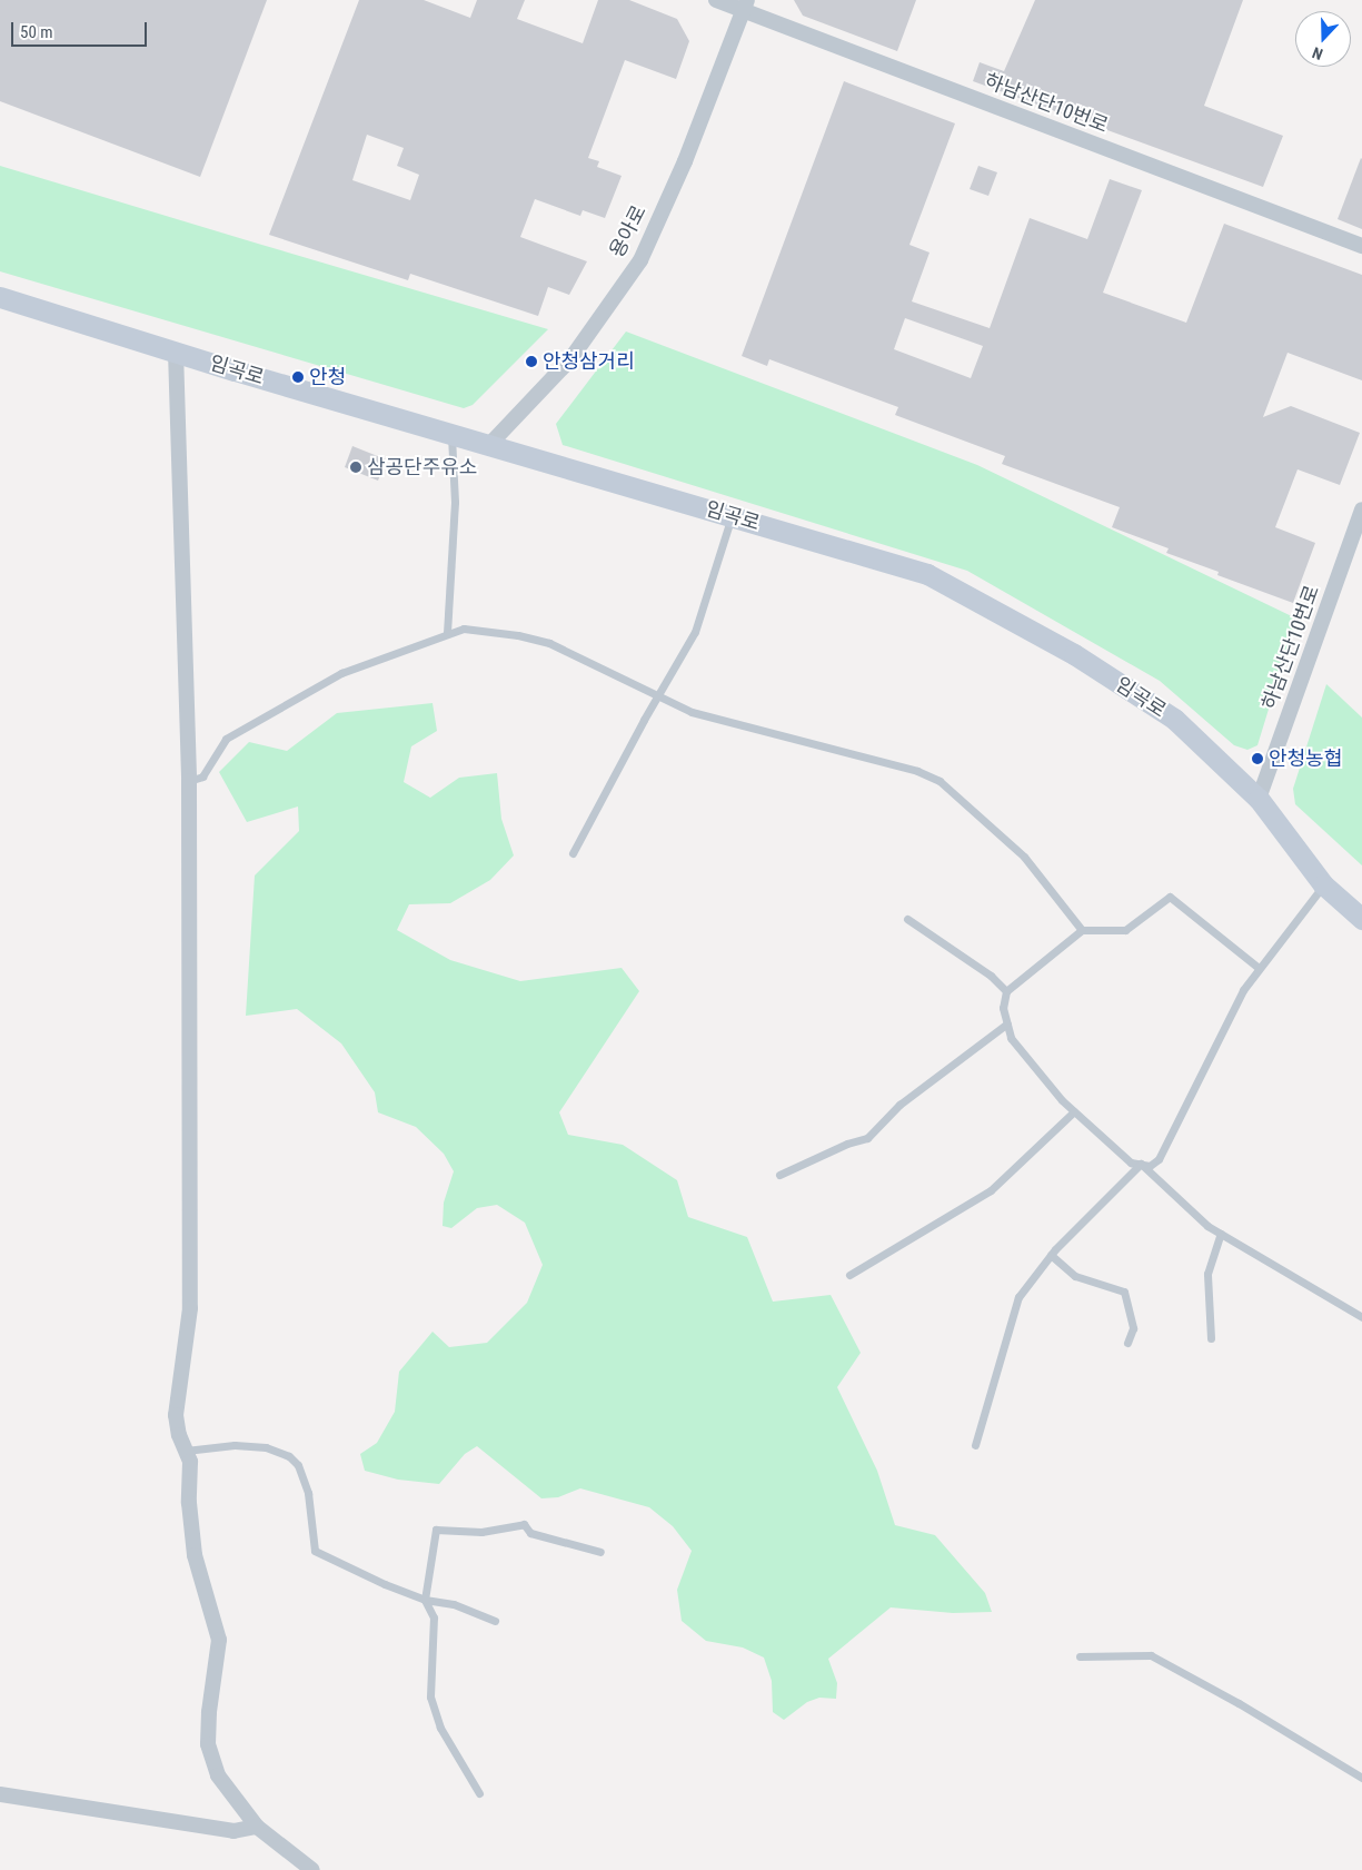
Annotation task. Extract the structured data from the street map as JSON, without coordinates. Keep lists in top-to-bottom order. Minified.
{"streets":{"main road":["임곡로"],"street":["하남산단10번로","용아로"]},"crossings":[["하남산단10번로","용아로"],["하남산단10번로","임곡로"],["용아로","임곡로"]],"places":["안청삼거리","안청","삼공단주유소","안청농협"],"scale_bar":"50 m","north":"bottom"}
